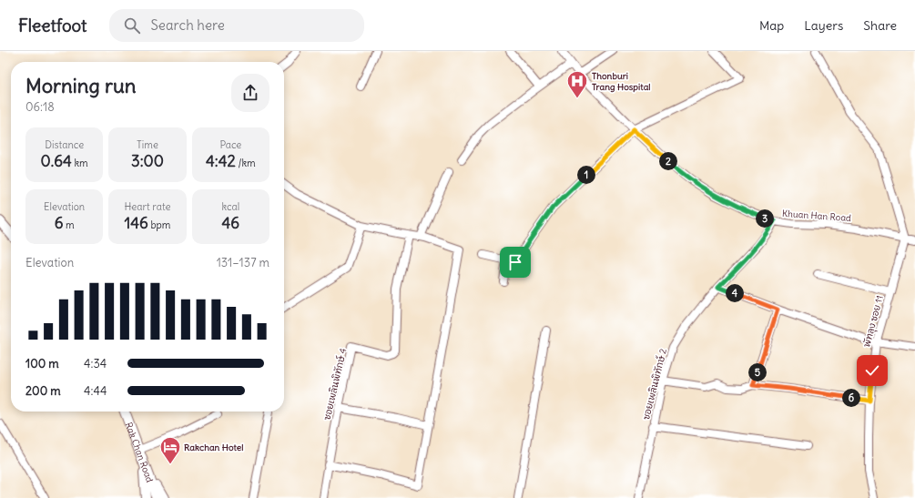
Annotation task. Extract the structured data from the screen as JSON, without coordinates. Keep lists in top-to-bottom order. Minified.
{"streets":{"main road":["Rak Chan Road"],"street":["Khuan Han Road","พัทลุง ซอย 11","ซอยเพลินพิทักษ์ 4","ซอยเพลินพิทักษ์ 2"]},"crossings":[["Khuan Han Road","พัทลุง ซอย 11"],["Khuan Han Road","ซอยเพลินพิทักษ์ 2"]],"places":{"hospital":["Thonburi Trang Hospital"],"hotel":["Rakchan Hotel"]},"page":{"header":"Fleetfoot","search":"Search here","nav":["Map","Layers","Share"],"heading":["Morning run","06:18"],"stats":[["Distance","0.64 km"],["Time","3:00"],["Pace","4:42 /km"],["Elevation","6 m"],["Heart rate","146 bpm"],["kcal","46"]],"pins":["2","1","3","4","5","6"],"chart":["Elevation","131–137 m"],"list":[{"name":"100 m","note":"4:34"},{"name":"200 m","note":"4:44"}]}}
